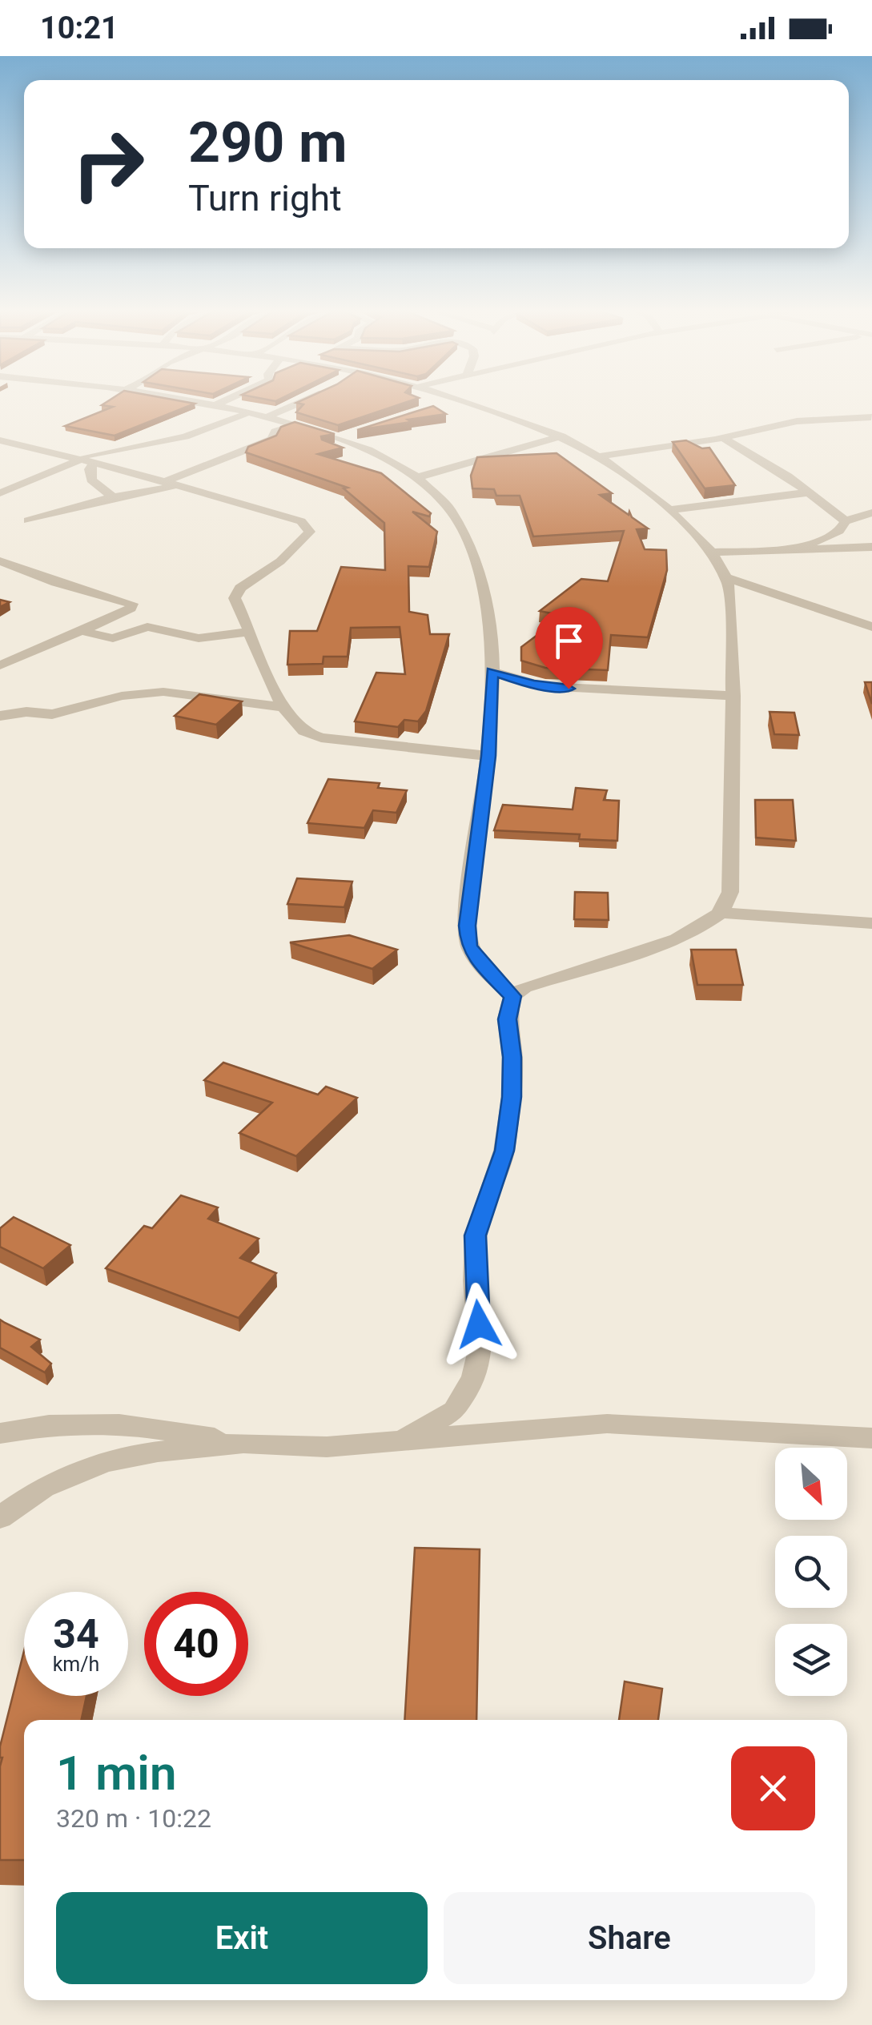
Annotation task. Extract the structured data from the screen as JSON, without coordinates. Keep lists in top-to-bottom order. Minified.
{"north":"bottom right","page":{"status":"10:21","turn":["290 m","Turn right"],"speed":"34 km/h","limit":"40","heading":["1 min","320 m · 10:22"],"buttons":["Exit","Share"]}}
